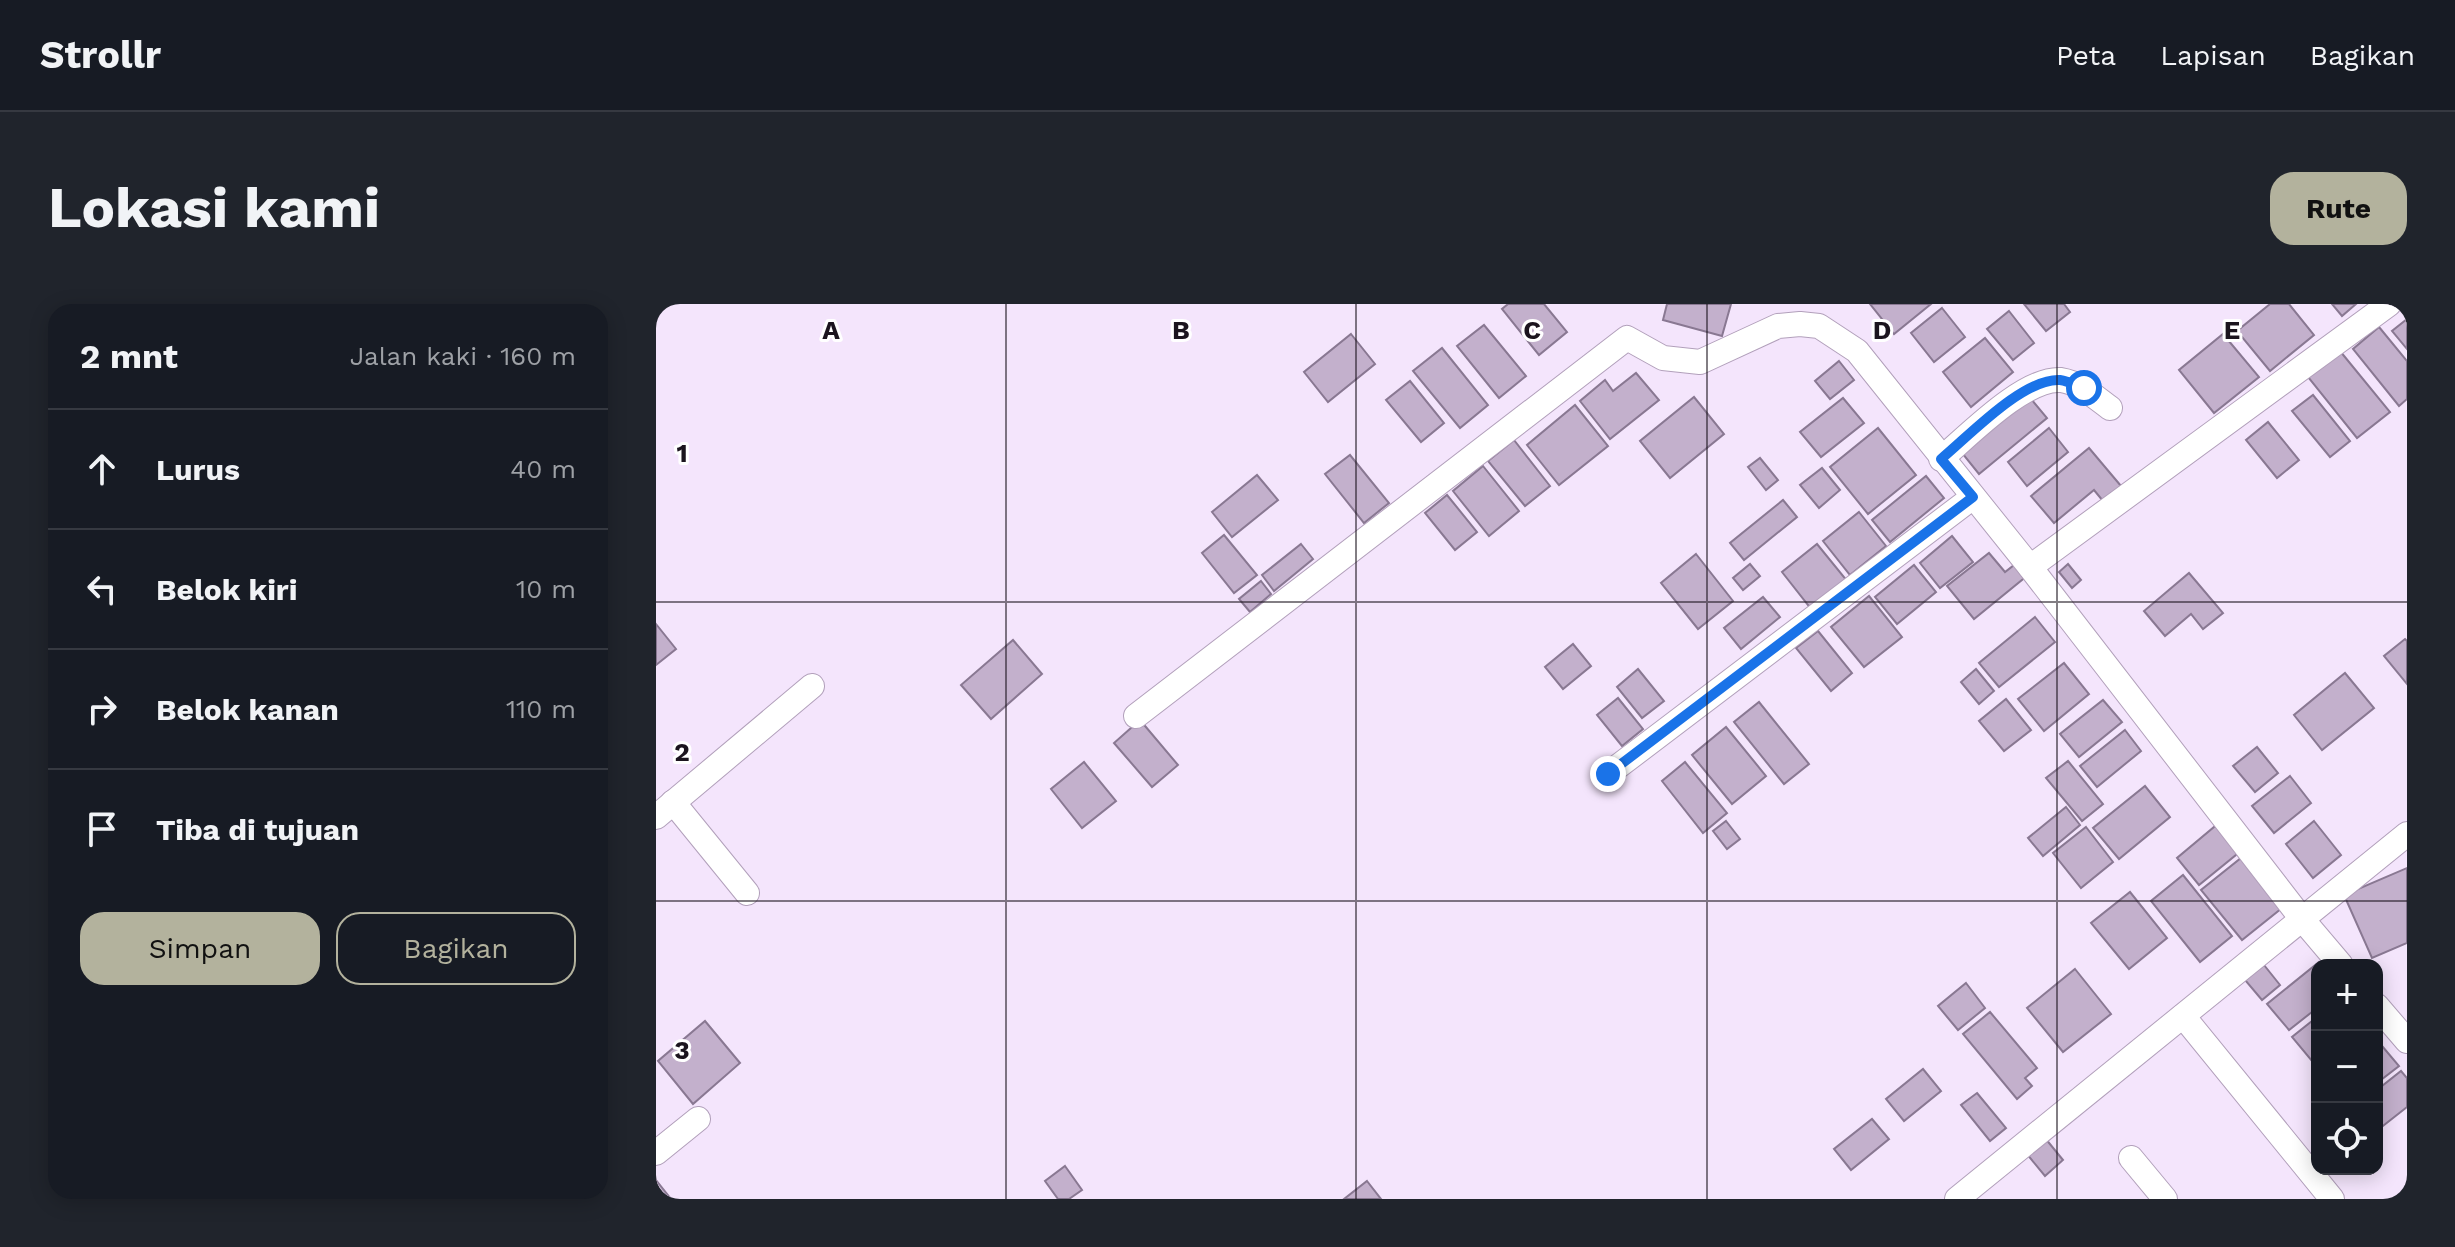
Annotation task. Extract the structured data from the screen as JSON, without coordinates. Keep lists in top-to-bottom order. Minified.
{"page":{"header":"Strollr","nav":["Peta","Lapisan","Bagikan"],"buttons":["Rute",["Simpan","Bagikan"]],"title":"Lokasi kami","heading":["2 mnt","Jalan kaki · 160 m"],"list":[["Lurus","40 m"],["Belok kiri","10 m"],["Belok kanan","110 m"],"Tiba di tujuan"],"map_buttons":["+","−"]},"grid":{"columns":["A","B","C","D","E"],"rows":["1","2","3"]}}
